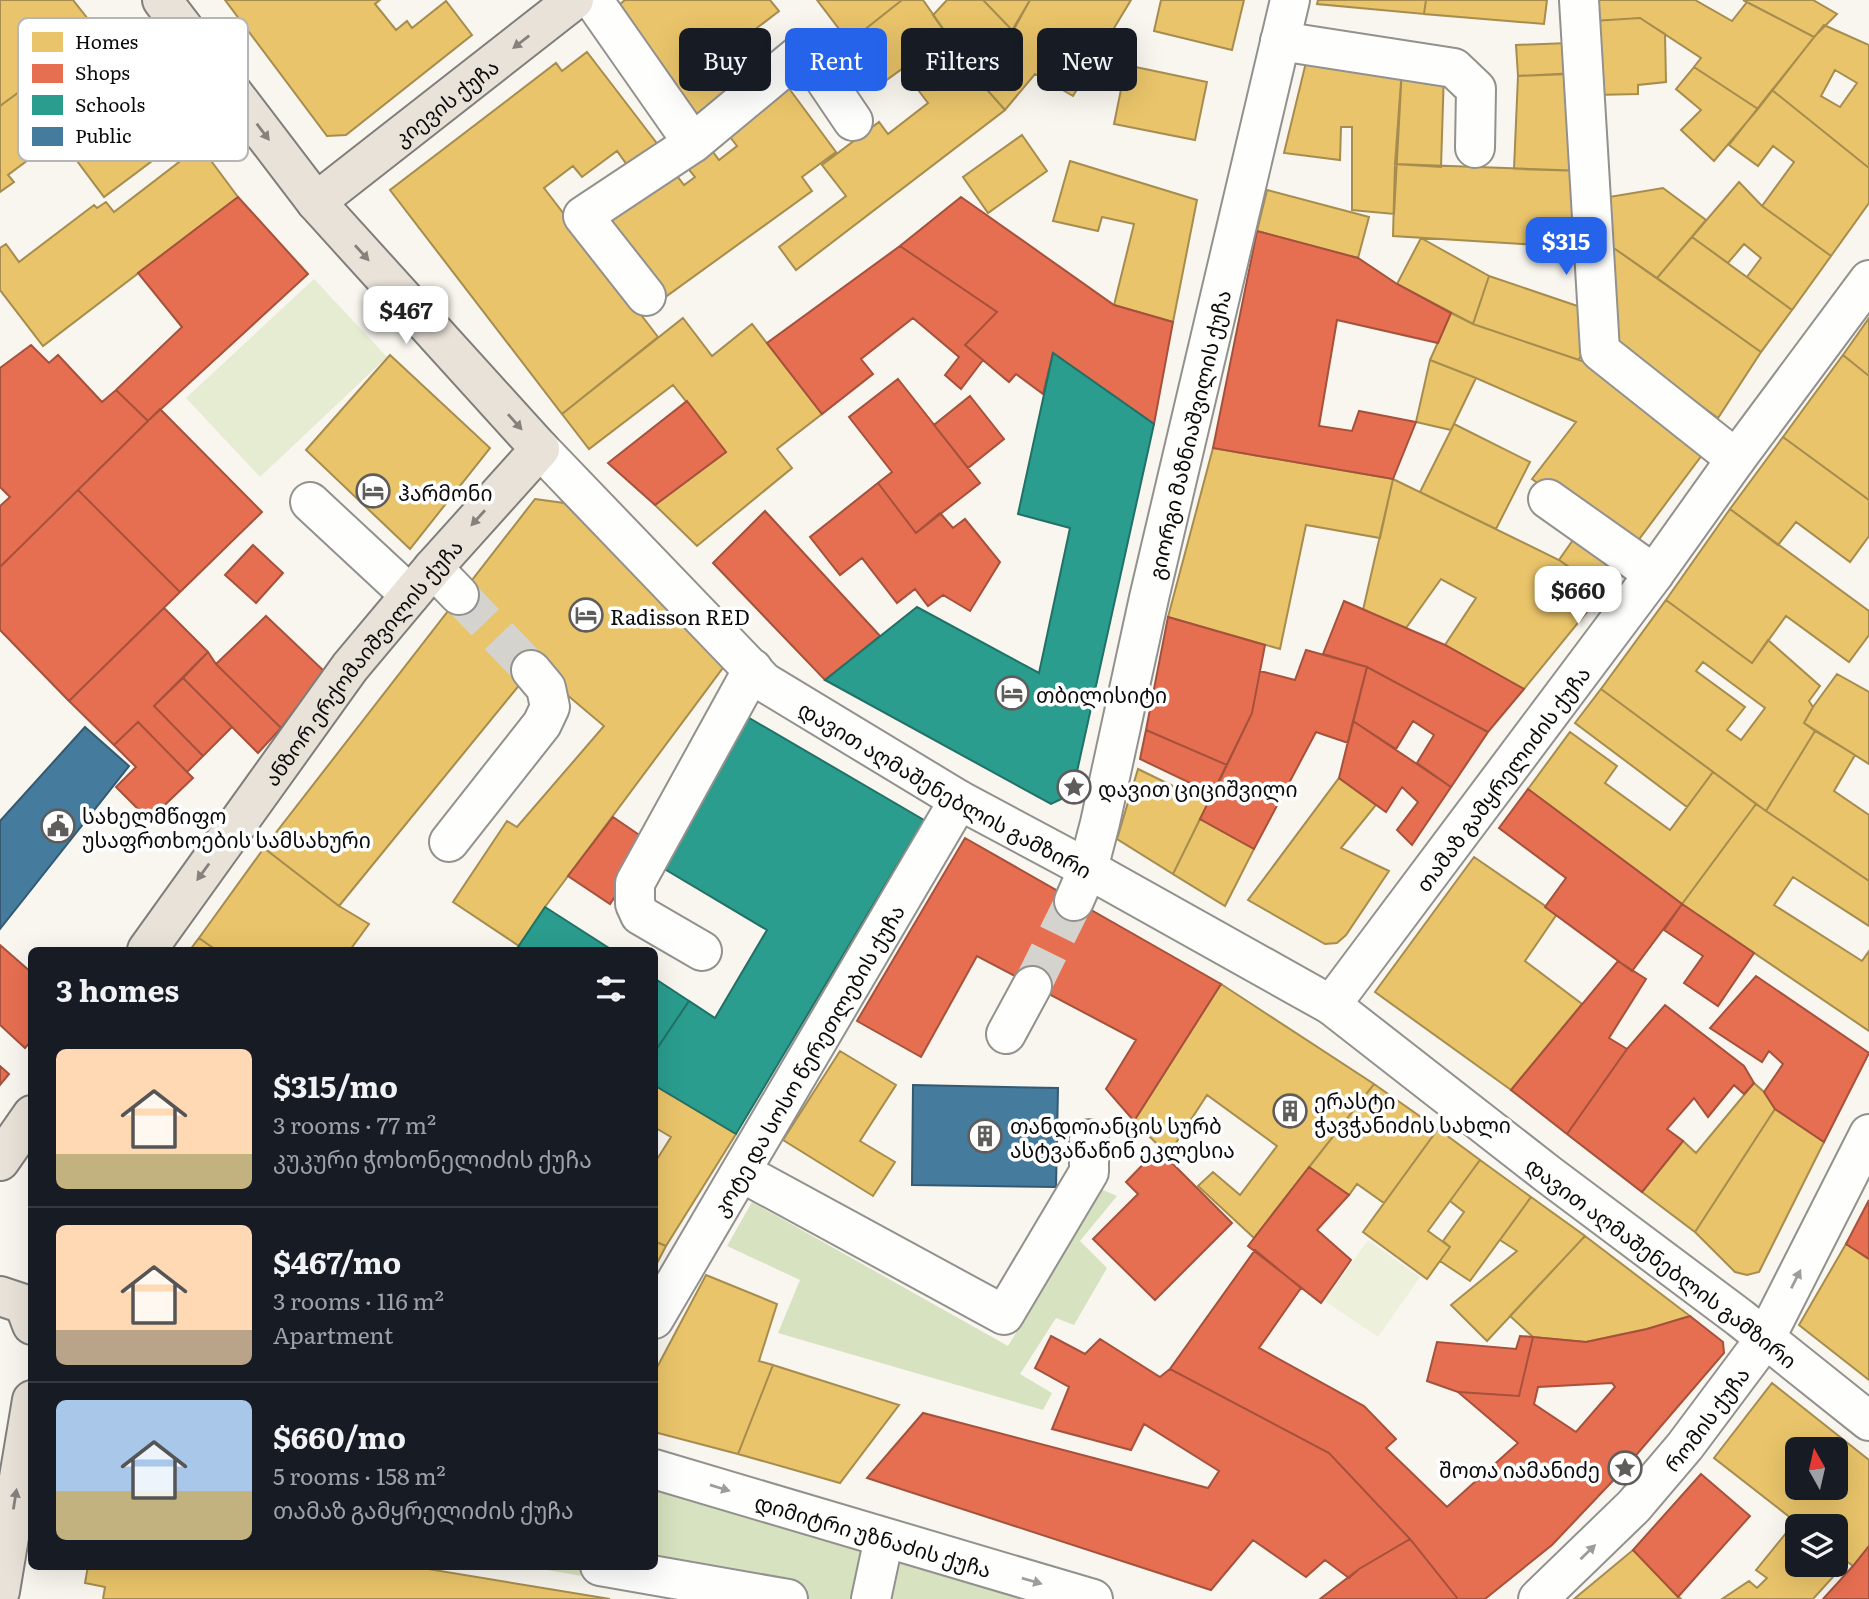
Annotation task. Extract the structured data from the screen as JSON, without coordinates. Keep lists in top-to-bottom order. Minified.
{"streets":{"main road":["კიევის ქუჩა","ანზორ ერქომაიშვილის ქუჩა","დავით აღმაშენებლის გამზირი"],"street":["გიორგი მაზნიაშვილის ქუჩა","თამაზ გამყრელიძის ქუჩა","კოტე და სოსო წერეთლების ქუჩა","რომის ქუჩა","დიმიტრი უზნაძის ქუჩა"]},"crossings":[["კიევის ქუჩა","დავით აღმაშენებლის გამზირი"],["გიორგი მაზნიაშვილის ქუჩა","დავით აღმაშენებლის გამზირი"],["ანზორ ერქომაიშვილის ქუჩა","დავით აღმაშენებლის გამზირი"],["თამაზ გამყრელიძის ქუჩა","დავით აღმაშენებლის გამზირი"],["დავით აღმაშენებლის გამზირი","კოტე და სოსო წერეთლების ქუჩა"],["დავით აღმაშენებლის გამზირი","რომის ქუჩა"]],"one_way":["კიევის ქუჩა","ანზორ ერქომაიშვილის ქუჩა","რომის ქუჩა"],"places":{"hotel":["ჰარმონი","Radisson RED","თბილისიტი"],"place":["დავით ციციშვილი","შოთა იამანიძე"],"public building":["სახელმწიფო უსაფრთხოების სამსახური"],"building":["ერასტი ჭავჭანიძის სახლი","თანდოიანცის სურბ ასტვაწაწინ ეკლესია"]},"legend":["Homes","Shops","Schools","Public"],"north":"top","page":{"chip":["Buy","Rent","Filters","New"],"price":["$315","$467","$660"],"heading":"3 homes","list":[{"name":"$315/mo","note":"3 rooms · 77 m² · კუკური ჭოხონელიძის ქუჩა"},{"name":"$467/mo","note":"3 rooms · 116 m² · Apartment"},{"name":"$660/mo","note":"5 rooms · 158 m² · თამაზ გამყრელიძის ქუჩა"}]}}
